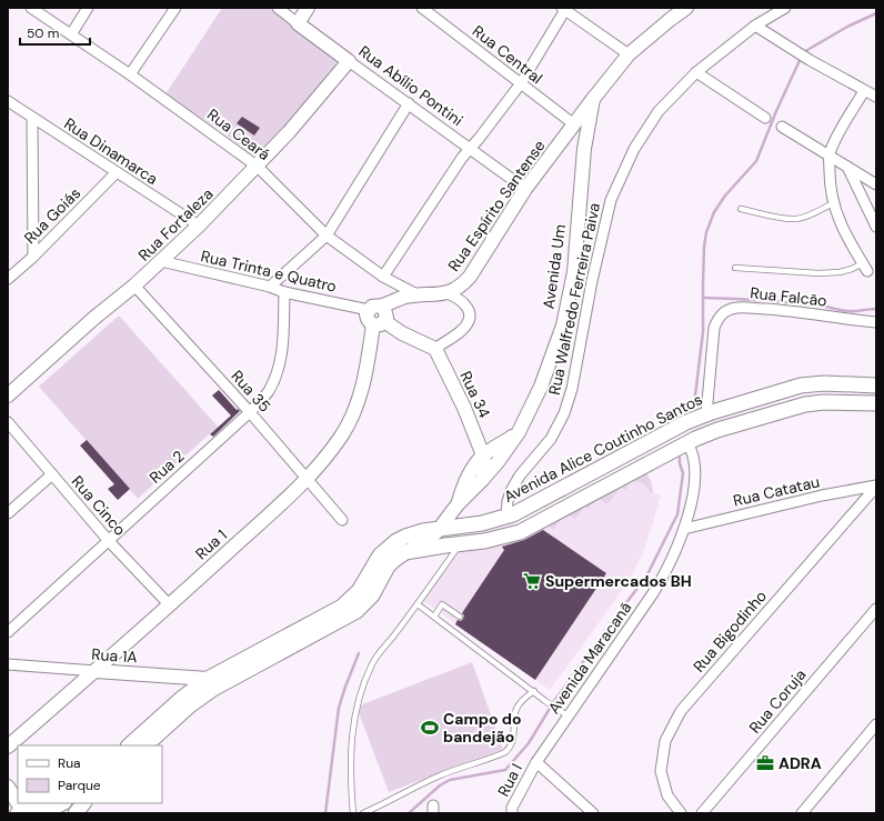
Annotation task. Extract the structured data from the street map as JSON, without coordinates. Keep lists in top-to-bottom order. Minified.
{"streets":{"main road":["Avenida Alice Coutinho Santos"],"street":["Rua Central","Rua Abílio Pontini","Rua Ceará","Rua Dinamarca","Rua Espírito Santense","Rua Goiás","Rua Fortaleza","Avenida Um","Rua Trinta e Quatro","Rua Falcão","Rua Walfredo Ferreira Paiva","Rua 35","Rua 34","Rua 2","Rua Catatau","Rua Cinco","Rua 1","Rua Bigodinho","Rua 1A","Avenida Maracanã","Rua Coruja","Rua I"]},"crossings":[["Rua Central","Rua Espírito Santense"],["Rua Abílio Pontini","Rua Espírito Santense"],["Rua Abílio Pontini","Rua Fortaleza"],["Rua Ceará","Rua Espírito Santense"],["Rua Ceará","Rua Fortaleza"],["Rua Dinamarca","Rua Goiás"],["Rua Dinamarca","Rua Fortaleza"],["Rua Espírito Santense","Avenida Um"],["Rua Espírito Santense","Rua Trinta e Quatro"],["Rua Fortaleza","Rua Trinta e Quatro"],["Rua Fortaleza","Rua 35"],["Avenida Um","Rua 34"],["Avenida Um","Avenida Alice Coutinho Santos"],["Rua Trinta e Quatro","Rua 2"],["Rua Falcão","Avenida Alice Coutinho Santos"],["Rua Walfredo Ferreira Paiva","Avenida Alice Coutinho Santos"],["Rua 35","Rua 2"],["Rua 35","Rua 1"],["Avenida Alice Coutinho Santos","Rua 1A"],["Avenida Alice Coutinho Santos","Avenida Maracanã"],["Rua 2","Rua Cinco"],["Rua Catatau","Rua Bigodinho"],["Rua Catatau","Avenida Maracanã"],["Rua Cinco","Rua 1"],["Rua 1","Rua 1A"],["Avenida Maracanã","Rua I"]],"places":{"supermarket":["Supermercados BH"],"sports":["Campo do bandejão"],"office":["ADRA"]},"legend":["Rua","Parque"],"scale_bar":"50 m"}
